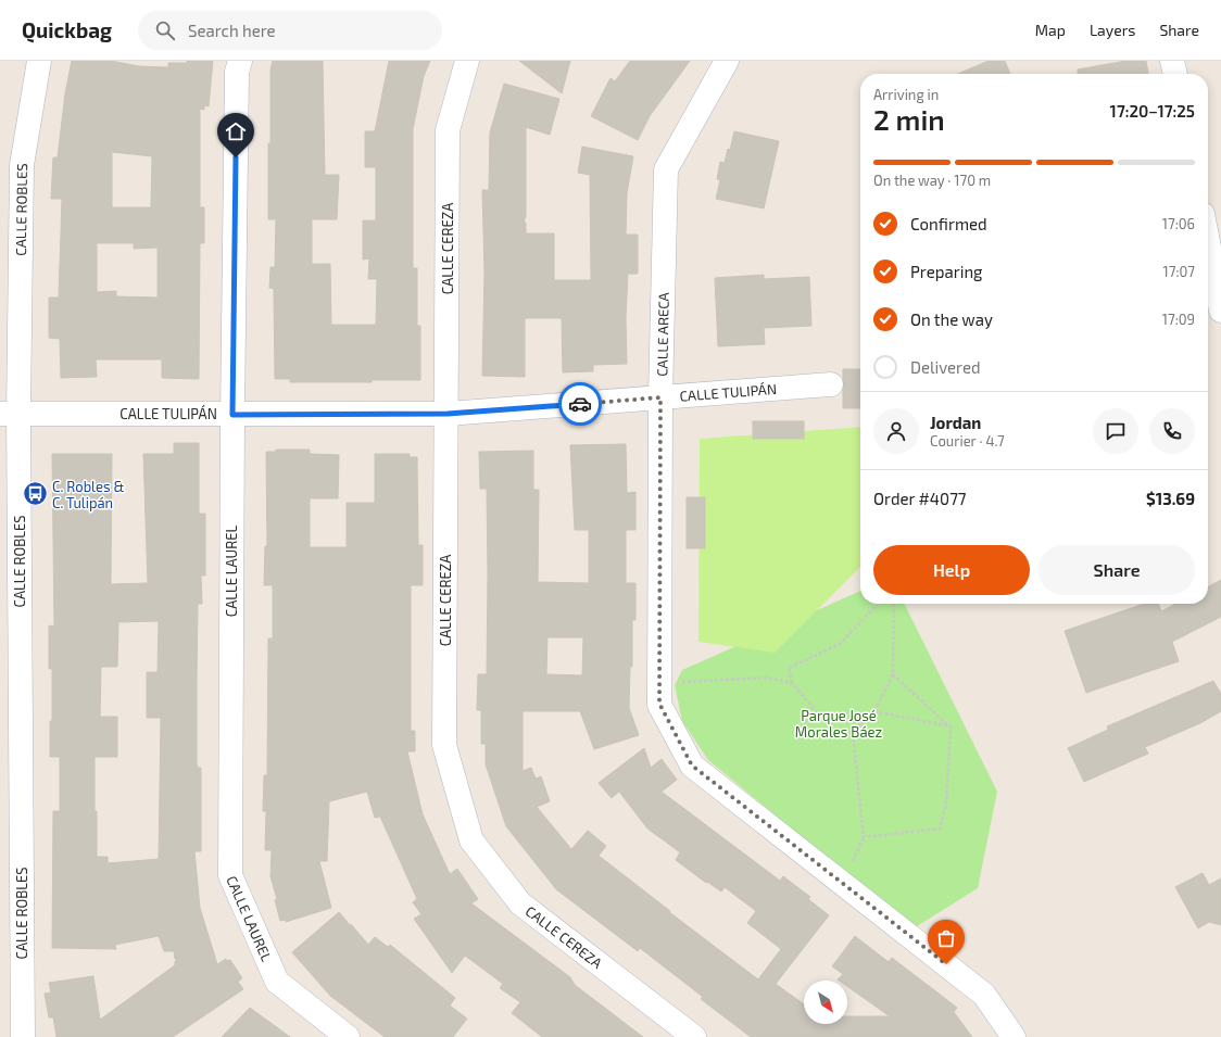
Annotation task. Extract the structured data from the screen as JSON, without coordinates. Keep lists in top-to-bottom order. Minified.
{"streets":{"street":["CALLE ROBLES","CALLE CEREZA","CALLE ARECA","CALLE TULIPÁN","CALLE LAUREL"]},"crossings":[["CALLE ROBLES","CALLE TULIPÁN"],["CALLE CEREZA","CALLE TULIPÁN"],["CALLE ARECA","CALLE TULIPÁN"],["CALLE TULIPÁN","CALLE LAUREL"]],"parks":["Parque José Morales Báez"],"places":{"bus stop":["C. Robles & C. Tulipán"]},"north":"bottom right","page":{"header":"Quickbag","search":"Search here","nav":["Map","Layers","Share"],"heading":["2 min","Arriving in","17:20–17:25"],"panel":["Jordan","Courier · 4.7","Order #4077","$13.69"],"bar":"On the way · 170 m","list":[["Confirmed","17:06"],["Preparing","17:07"],["On the way","17:09"],"Delivered"],"buttons":["Help","Share"]}}
